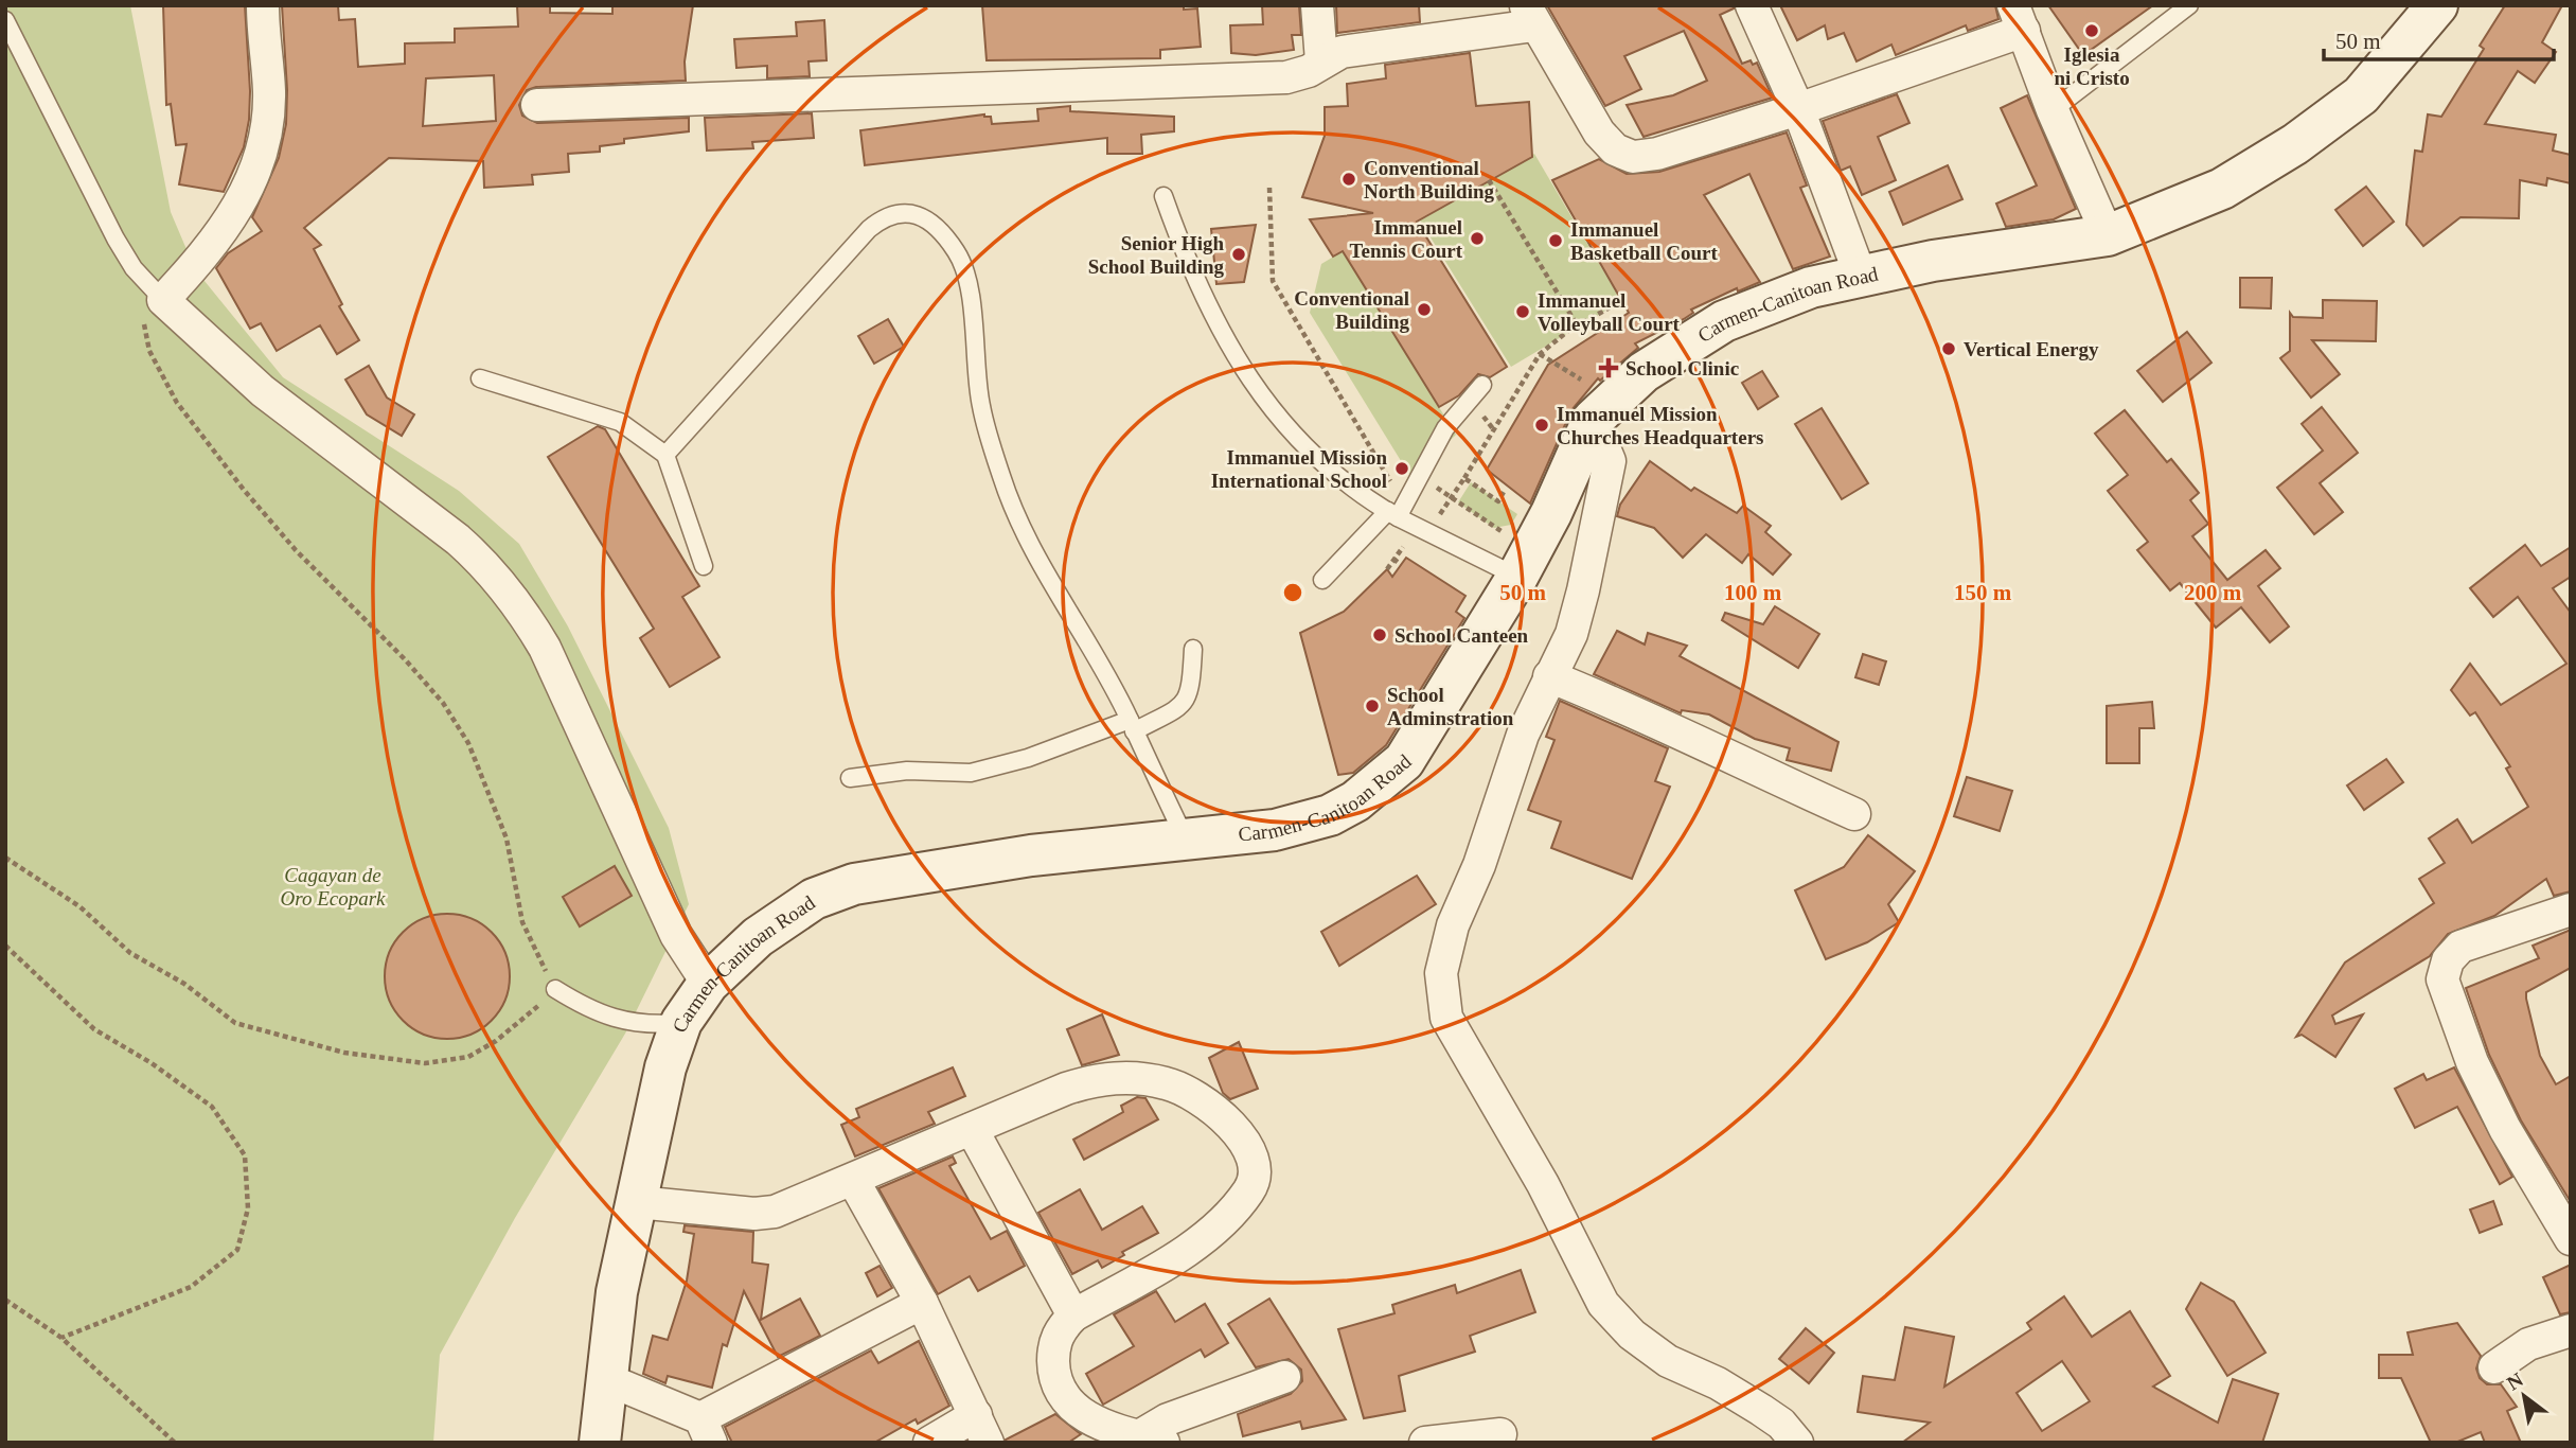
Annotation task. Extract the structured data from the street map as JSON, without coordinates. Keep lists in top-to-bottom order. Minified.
{"streets":{"main road":["Carmen-Canitoan Road"]},"parks":["Cagayan de Oro Ecopark"],"places":{"other":["Iglesia ni Cristo","Conventional North Building","Immanuel Tennis Court","Immanuel Basketball Court","Senior High School Building","Conventional Building","Immanuel Volleyball Court","Vertical Energy","Immanuel Mission Churches Headquarters","Immanuel Mission International School","School Canteen","School Adminstration"],"health":["School Clinic"]},"scale_bar":"50 m","north":"top left","rings":["50 m","100 m","150 m","200 m"]}
